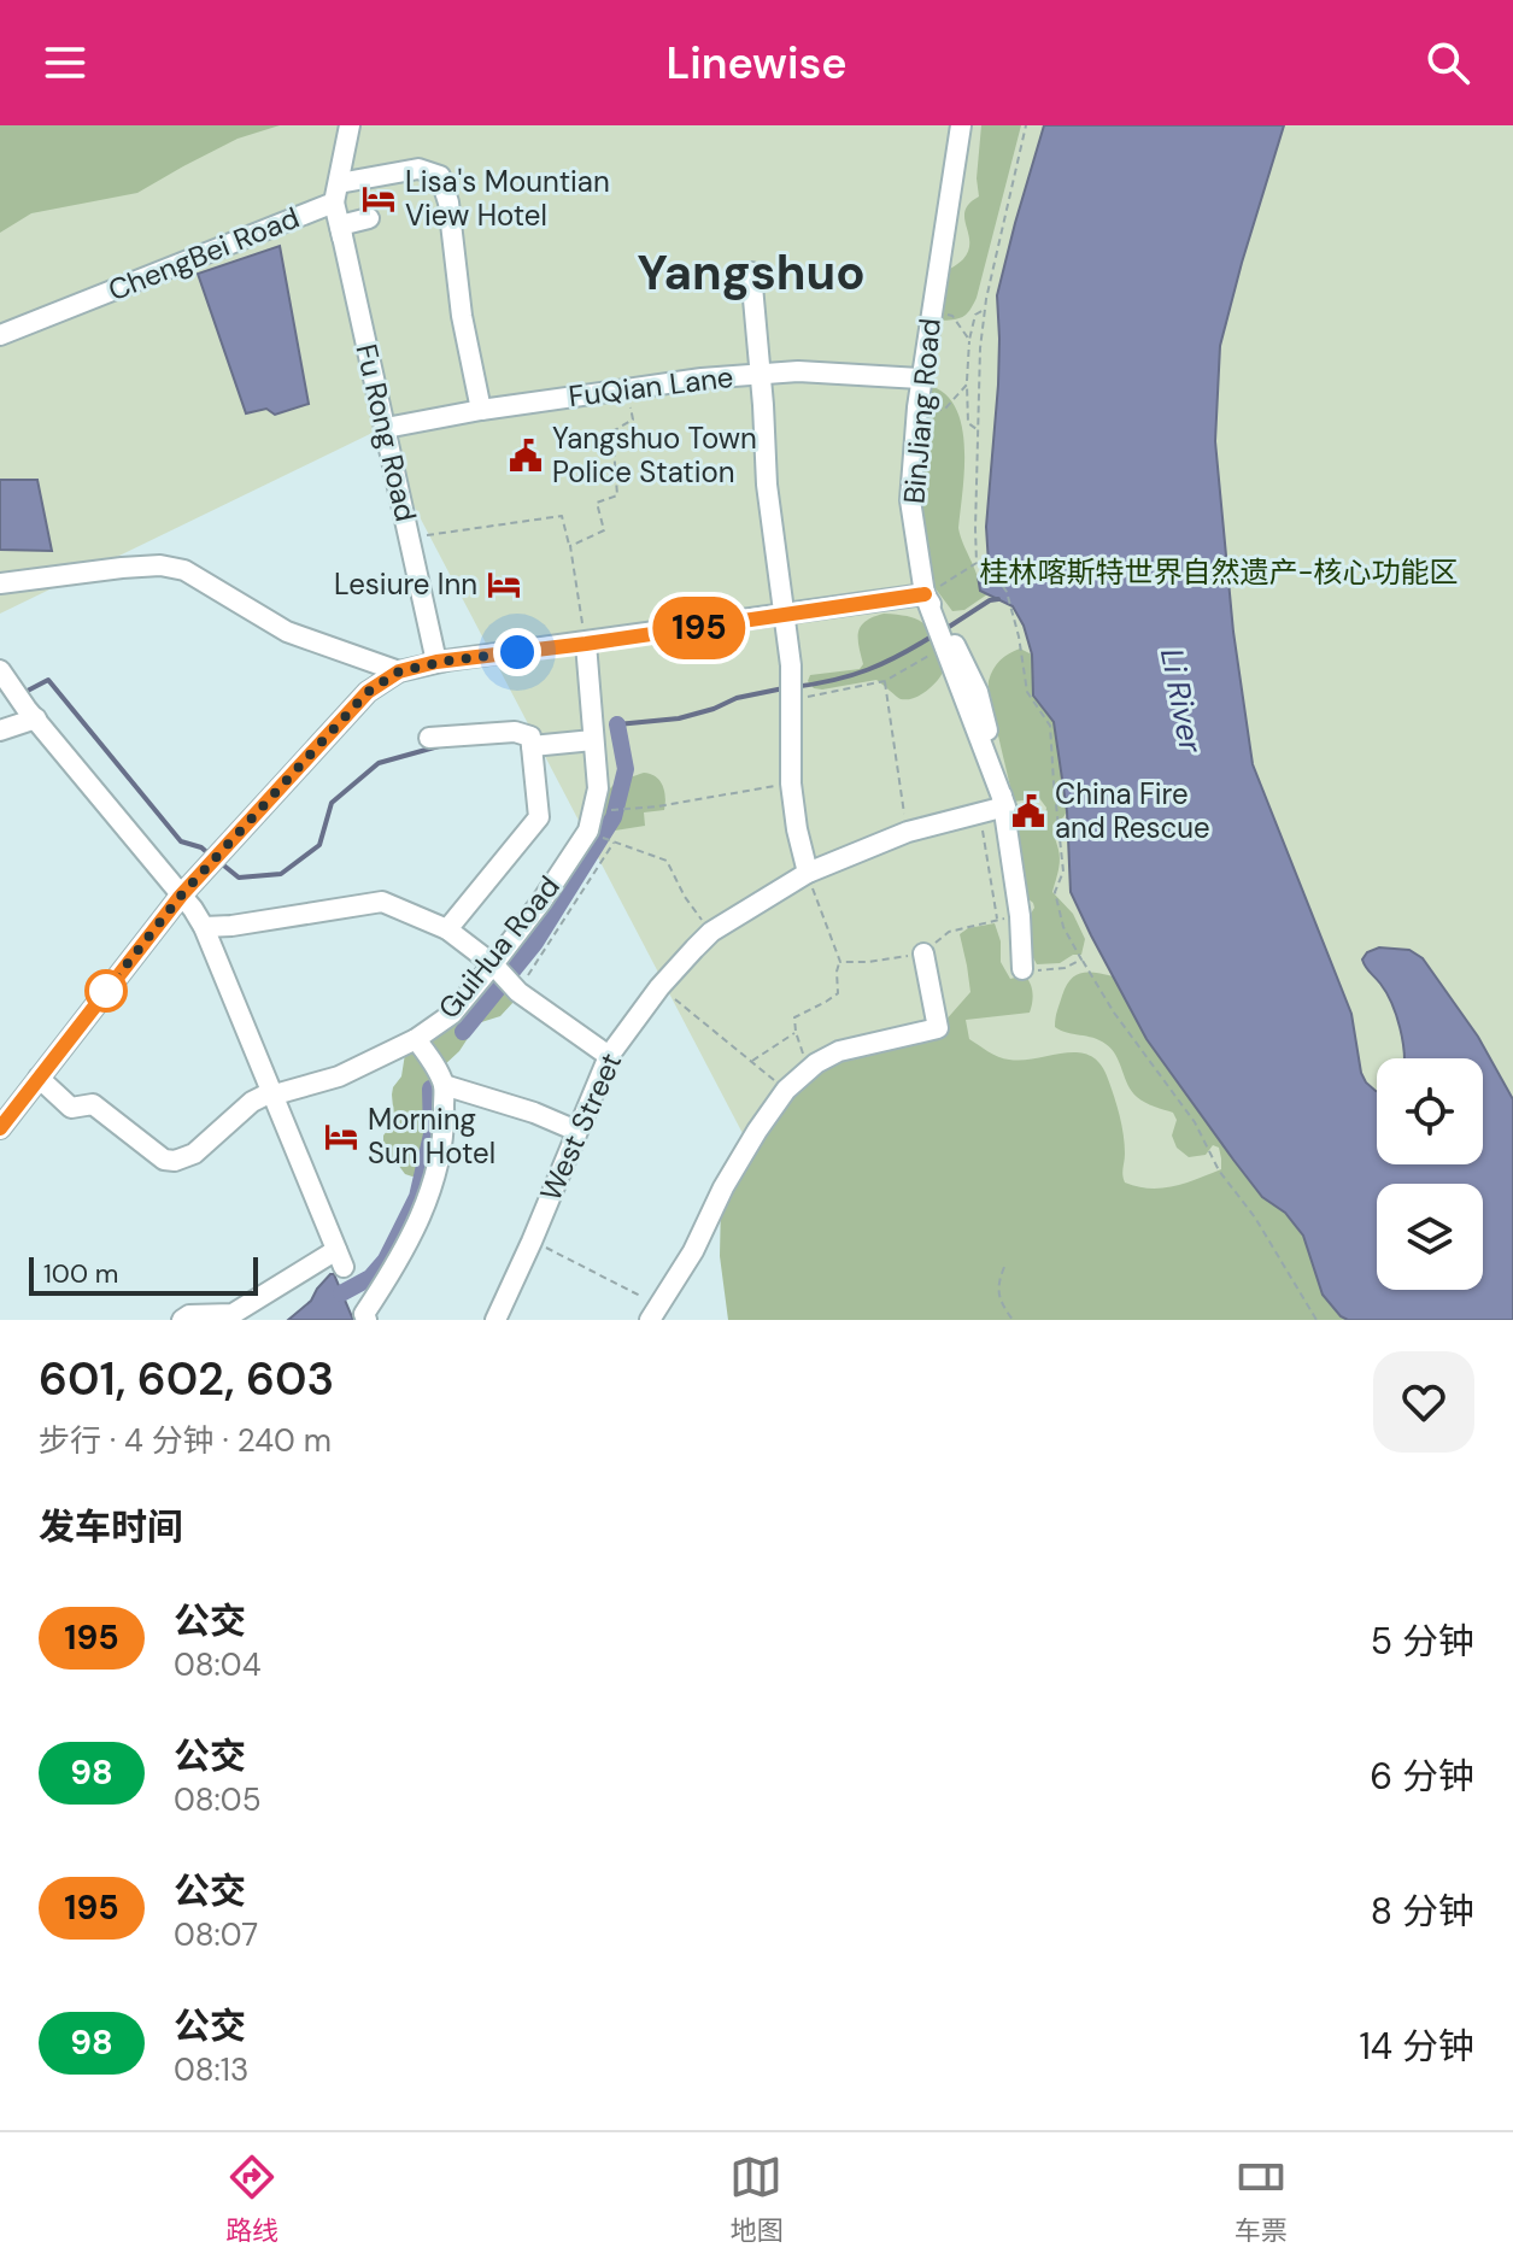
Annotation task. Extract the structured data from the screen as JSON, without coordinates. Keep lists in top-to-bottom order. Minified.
{"streets":{"street":["ChengBei Road","FuQian Lane","BinJiang Road","Fu Rong Road","GuiHua Road","West Street"]},"crossings":[["ChengBei Road","FuQian Lane"],["ChengBei Road","Fu Rong Road"],["FuQian Lane","BinJiang Road"],["FuQian Lane","Fu Rong Road"],["BinJiang Road","West Street"]],"districts":["Yangshuo"],"water":["Li River"],"parks":["桂林喀斯特世界自然遗产-核心功能区"],"places":{"hotel":["Lisa's Mountian View Hotel","Lesiure Inn","Morning Sun Hotel"],"public building":["Yangshuo Town Police Station","China Fire and Rescue"]},"lines":["bus line 195"],"scale_bar":"100 m","page":{"header":"Linewise","on_map":"195","scale":"100 m","heading":[["601, 602, 603","步行 · 4 分钟 · 240 m"],"发车时间"],"list":[{"mark":"195","name":"公交","note":"08:04","value":"5 分钟"},{"mark":"98","name":"公交","note":"08:05","value":"6 分钟"},{"mark":"195","name":"公交","note":"08:07","value":"8 分钟"},{"mark":"98","name":"公交","note":"08:13","value":"14 分钟"}],"tabs":["路线","地图","车票"]}}
